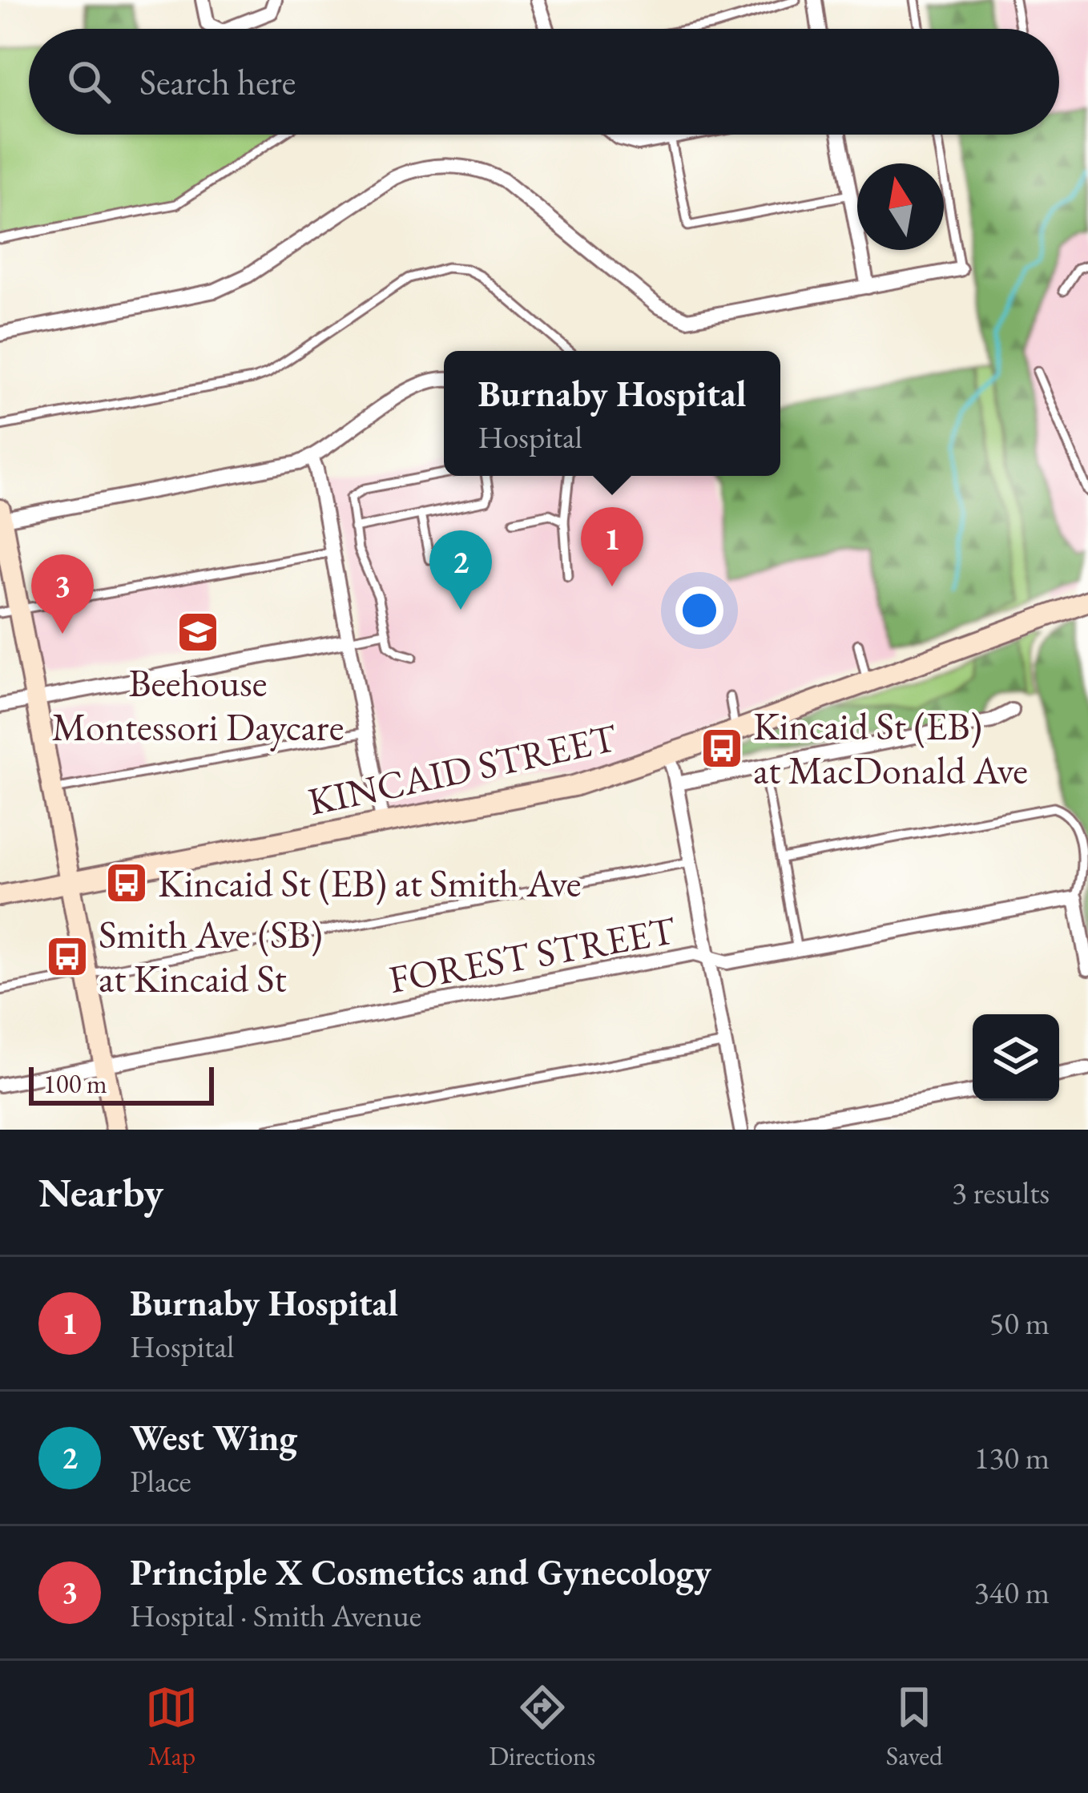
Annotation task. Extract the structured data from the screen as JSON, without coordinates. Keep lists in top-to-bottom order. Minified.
{"streets":{"street":["KINCAID STREET","FOREST STREET"]},"places":{"school or university":["Beehouse Montessori Daycare"],"bus stop":["Kincaid St (EB) at MacDonald Ave","Kincaid St (EB) at Smith Ave","Smith Ave (SB) at Kincaid St"]},"scale_bar":"100 m","north":"top","page":{"search":"Search here","popup":["Burnaby Hospital","Hospital"],"pins":["1","2","3"],"scale":"100 m","heading":["Nearby","3 results"],"list":[{"mark":"1","name":"Burnaby Hospital","note":"Hospital","value":"50 m"},{"mark":"2","name":"West Wing","note":"Place","value":"130 m"},{"mark":"3","name":"Principle X Cosmetics and Gynecology","note":"Hospital · Smith Avenue","value":"340 m"}],"nav":["Map","Directions","Saved"]}}
